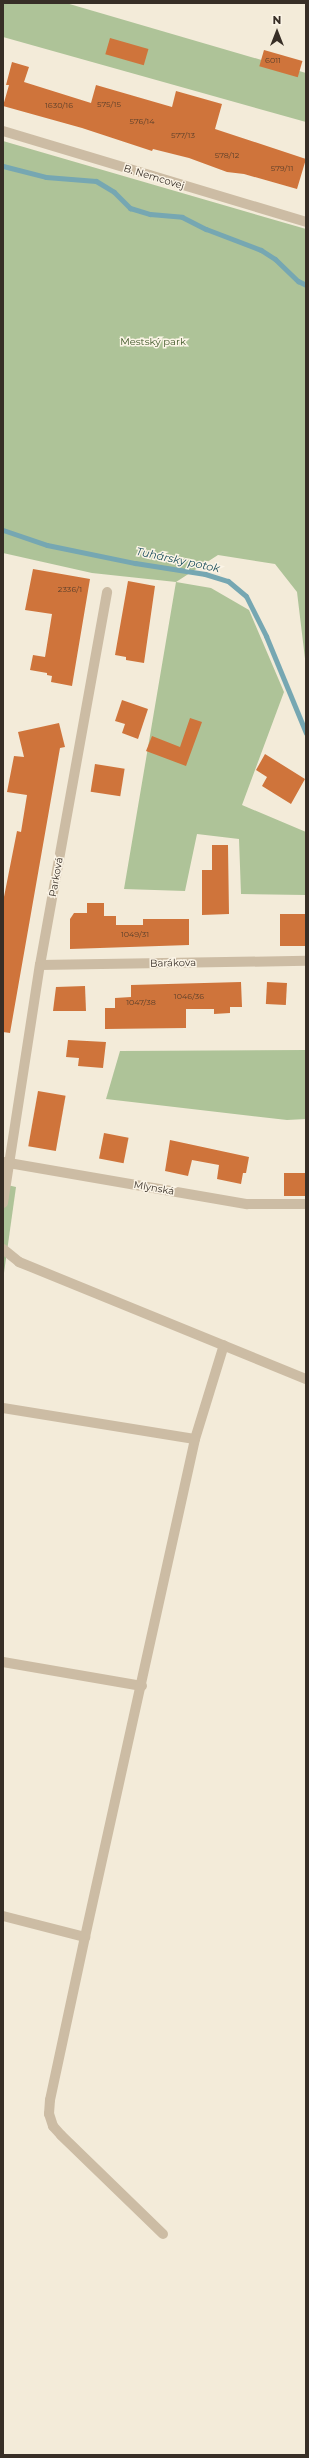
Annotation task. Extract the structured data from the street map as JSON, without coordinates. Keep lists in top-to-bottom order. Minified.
{"streets":{"street":["B. Nemcovej","Parková","Barákova","Mlynská"]},"crossings":[["Parková","Barákova"],["Parková","Mlynská"]],"water":["Tuhársky potok"],"parks":["Mestský park"],"house_numbers":["6011","575/15","1630/16","576/14","577/13","578/12","579/11","2336/1","1049/31","1046/36","1047/38"],"north":"top"}
